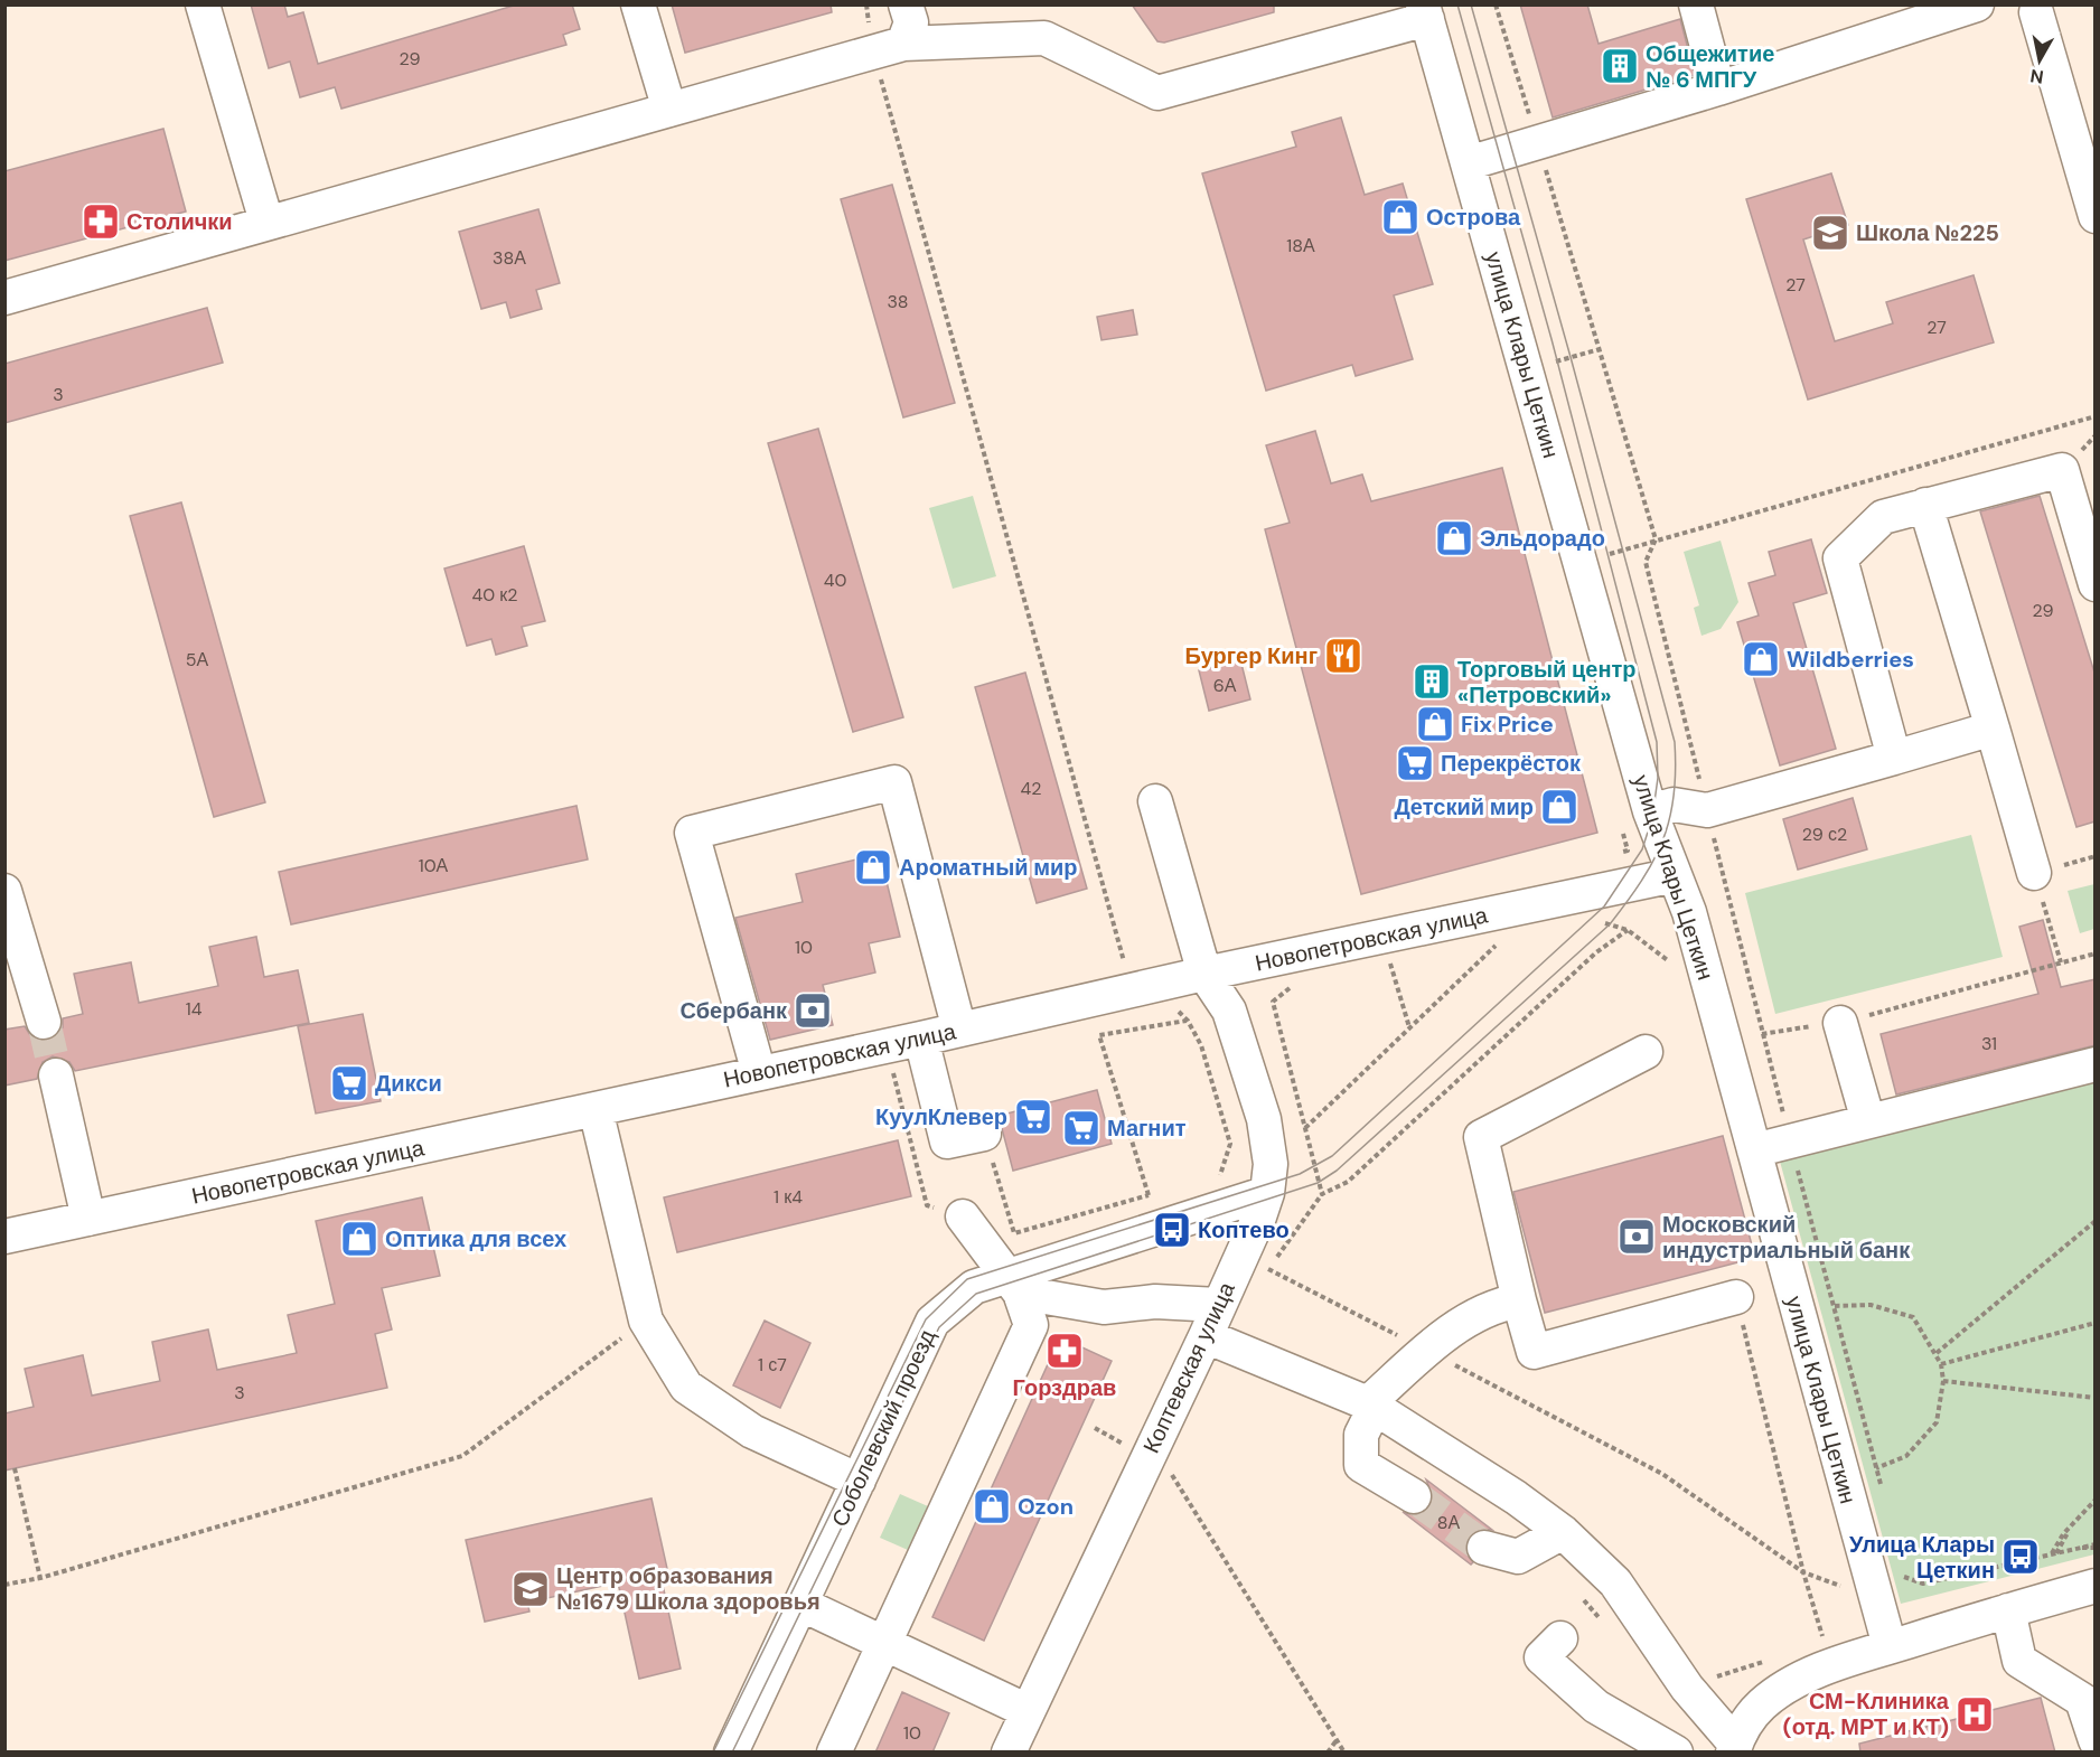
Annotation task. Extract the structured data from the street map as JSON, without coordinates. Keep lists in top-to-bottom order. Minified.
{"streets":{"street":["улица Клары Цеткин","Новопетровская улица","Коптевская улица","Соболевский проезд"]},"crossings":[["улица Клары Цеткин","Новопетровская улица"],["Новопетровская улица","Коптевская улица"],["Коптевская улица","Соболевский проезд"]],"places":{"building":["Общежитие № 6 МПГУ","Торговый центр «Петровский»"],"shop":["Острова","Эльдорадо","Wildberries","Fix Price","Детский мир","Ароматный мир","Оптика для всех","Ozon"],"pharmacy":["Столички","Горздрав"],"school or university":["Школа №225","Центр образования №1679 Школа здоровья"],"restaurant":["Бургер Кинг"],"supermarket":["Перекрёсток","Дикси","КуулКлевер","Магнит"],"bank":["Сбербанк","Московский индустриальный банк"],"bus stop":["Коптево","Улица Клары Цеткин"],"hospital":["СМ-Клиника (отд. МРТ и КТ)"]},"house_numbers":["29","18А","38А","27","38","27","3","40","40 к2","29","5А","6А","42","29 с2","10А","10","14","31","1 к4","1 с7","3","8А","10"],"north":"bottom"}
